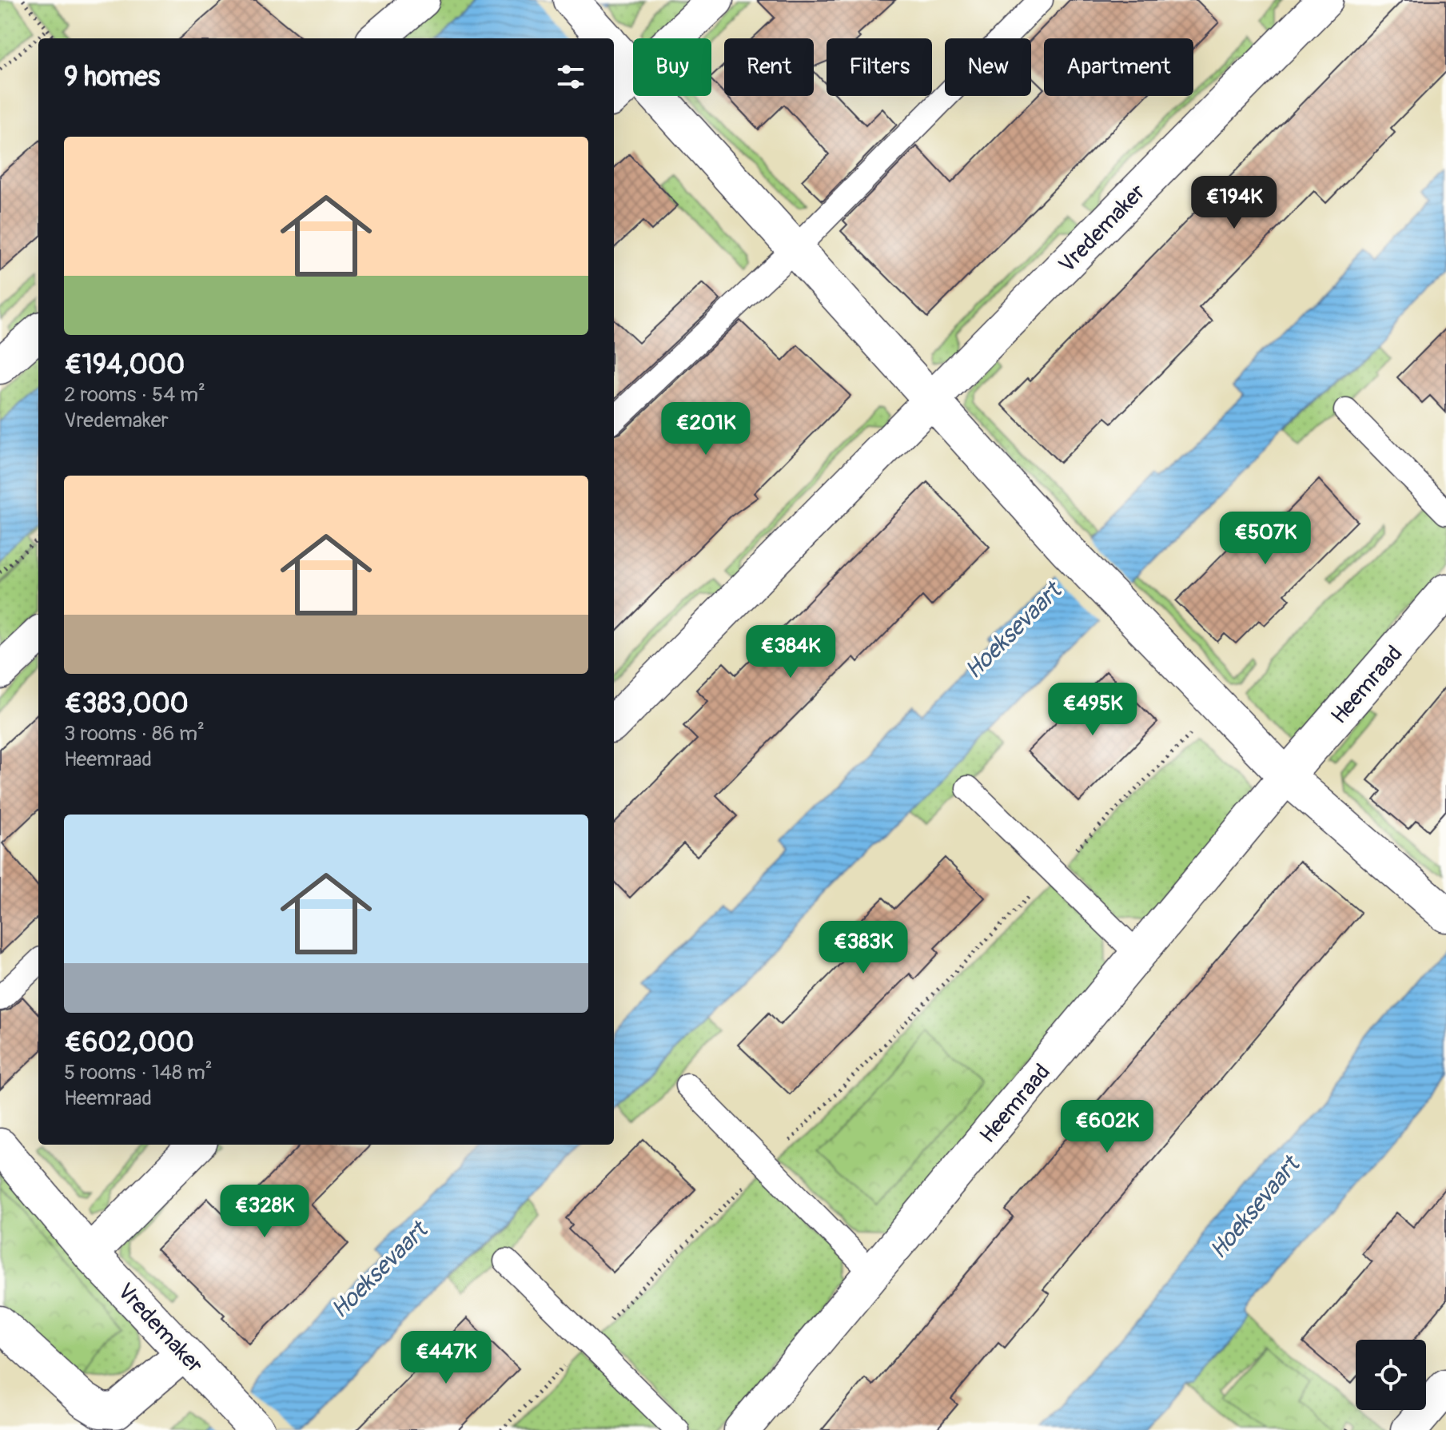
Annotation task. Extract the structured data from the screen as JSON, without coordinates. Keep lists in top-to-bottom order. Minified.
{"streets":{"street":["Vredemaker","Heemraad"]},"water":["Hoeksevaart"],"page":{"chip":["Buy","Rent","Filters","New","Apartment"],"heading":"9 homes","list":[{"name":"€194,000","note":"2 rooms · 54 m² · Vredemaker"},{"name":"€383,000","note":"3 rooms · 86 m² · Heemraad"},{"name":"€602,000","note":"5 rooms · 148 m² · Heemraad"}],"price":["€194K","€201K","€507K","€384K","€495K","€383K","€602K","€328K","€447K"]}}
